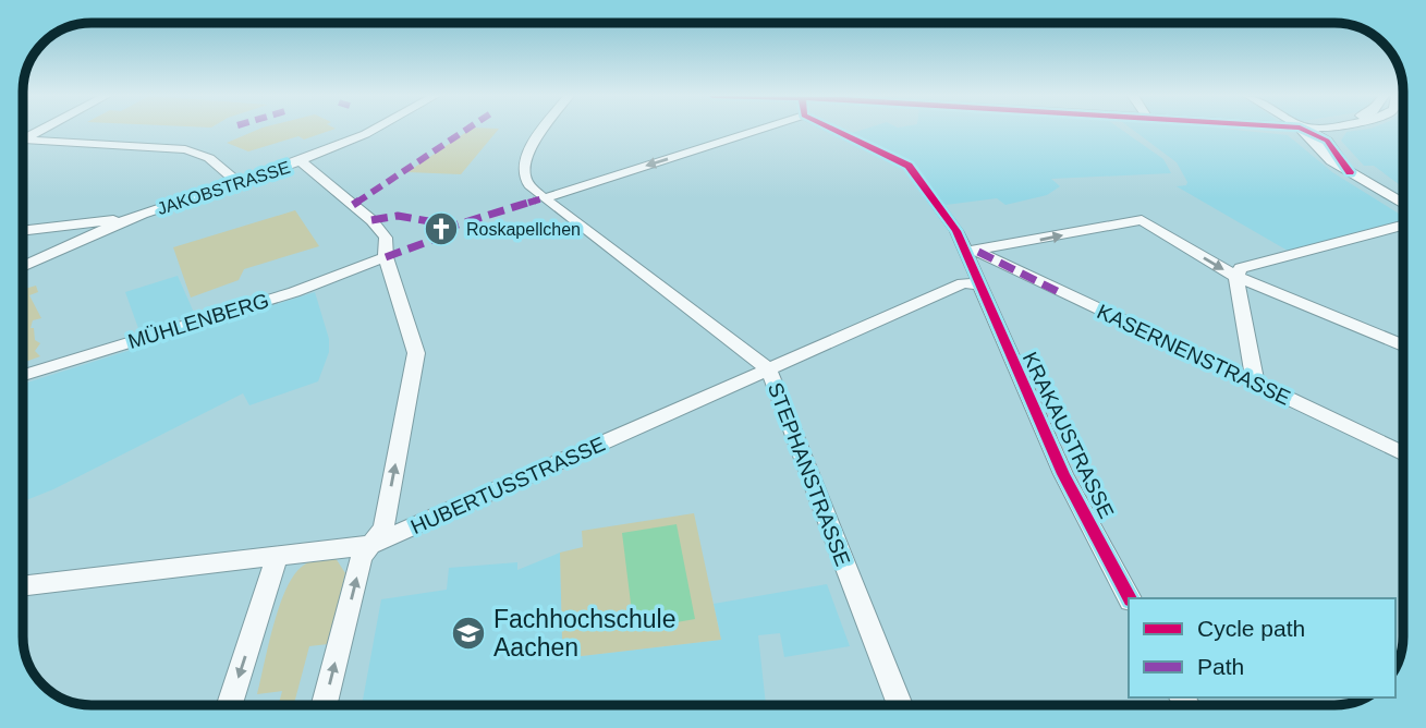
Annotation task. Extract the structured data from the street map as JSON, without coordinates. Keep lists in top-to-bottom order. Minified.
{"streets":{"street":["JAKOBSTRASSE","MÜHLENBERG","KASERNENSTRASSE","KRAKAUSTRASSE","STEPHANSTRASSE","HUBERTUSSTRASSE"]},"crossings":[["KASERNENSTRASSE","KRAKAUSTRASSE"],["KRAKAUSTRASSE","HUBERTUSSTRASSE"],["STEPHANSTRASSE","HUBERTUSSTRASSE"]],"places":{"church":["Roskapellchen"],"school or university":["Fachhochschule Aachen"]},"legend":["Cycle path","Path"]}
